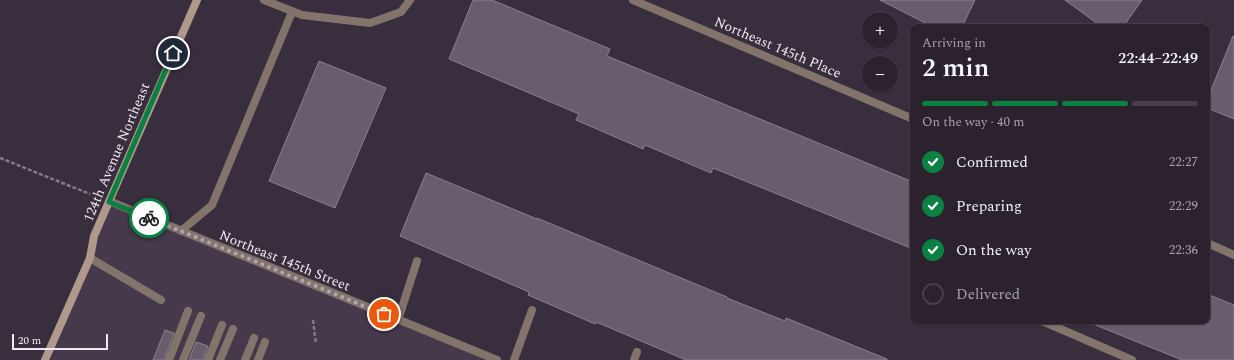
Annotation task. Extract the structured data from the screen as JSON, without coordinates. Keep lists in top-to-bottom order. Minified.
{"streets":{"street":["Northeast 145th Place","124th Avenue Northeast","Northeast 145th Street"]},"crossings":[["124th Avenue Northeast","Northeast 145th Street"]],"scale_bar":"20 m","page":{"map_buttons":["+","−"],"heading":["2 min","Arriving in","22:44–22:49"],"bar":"On the way · 40 m","list":[["Confirmed","22:27"],["Preparing","22:29"],["On the way","22:36"],"Delivered"],"scale":"20 m"}}
